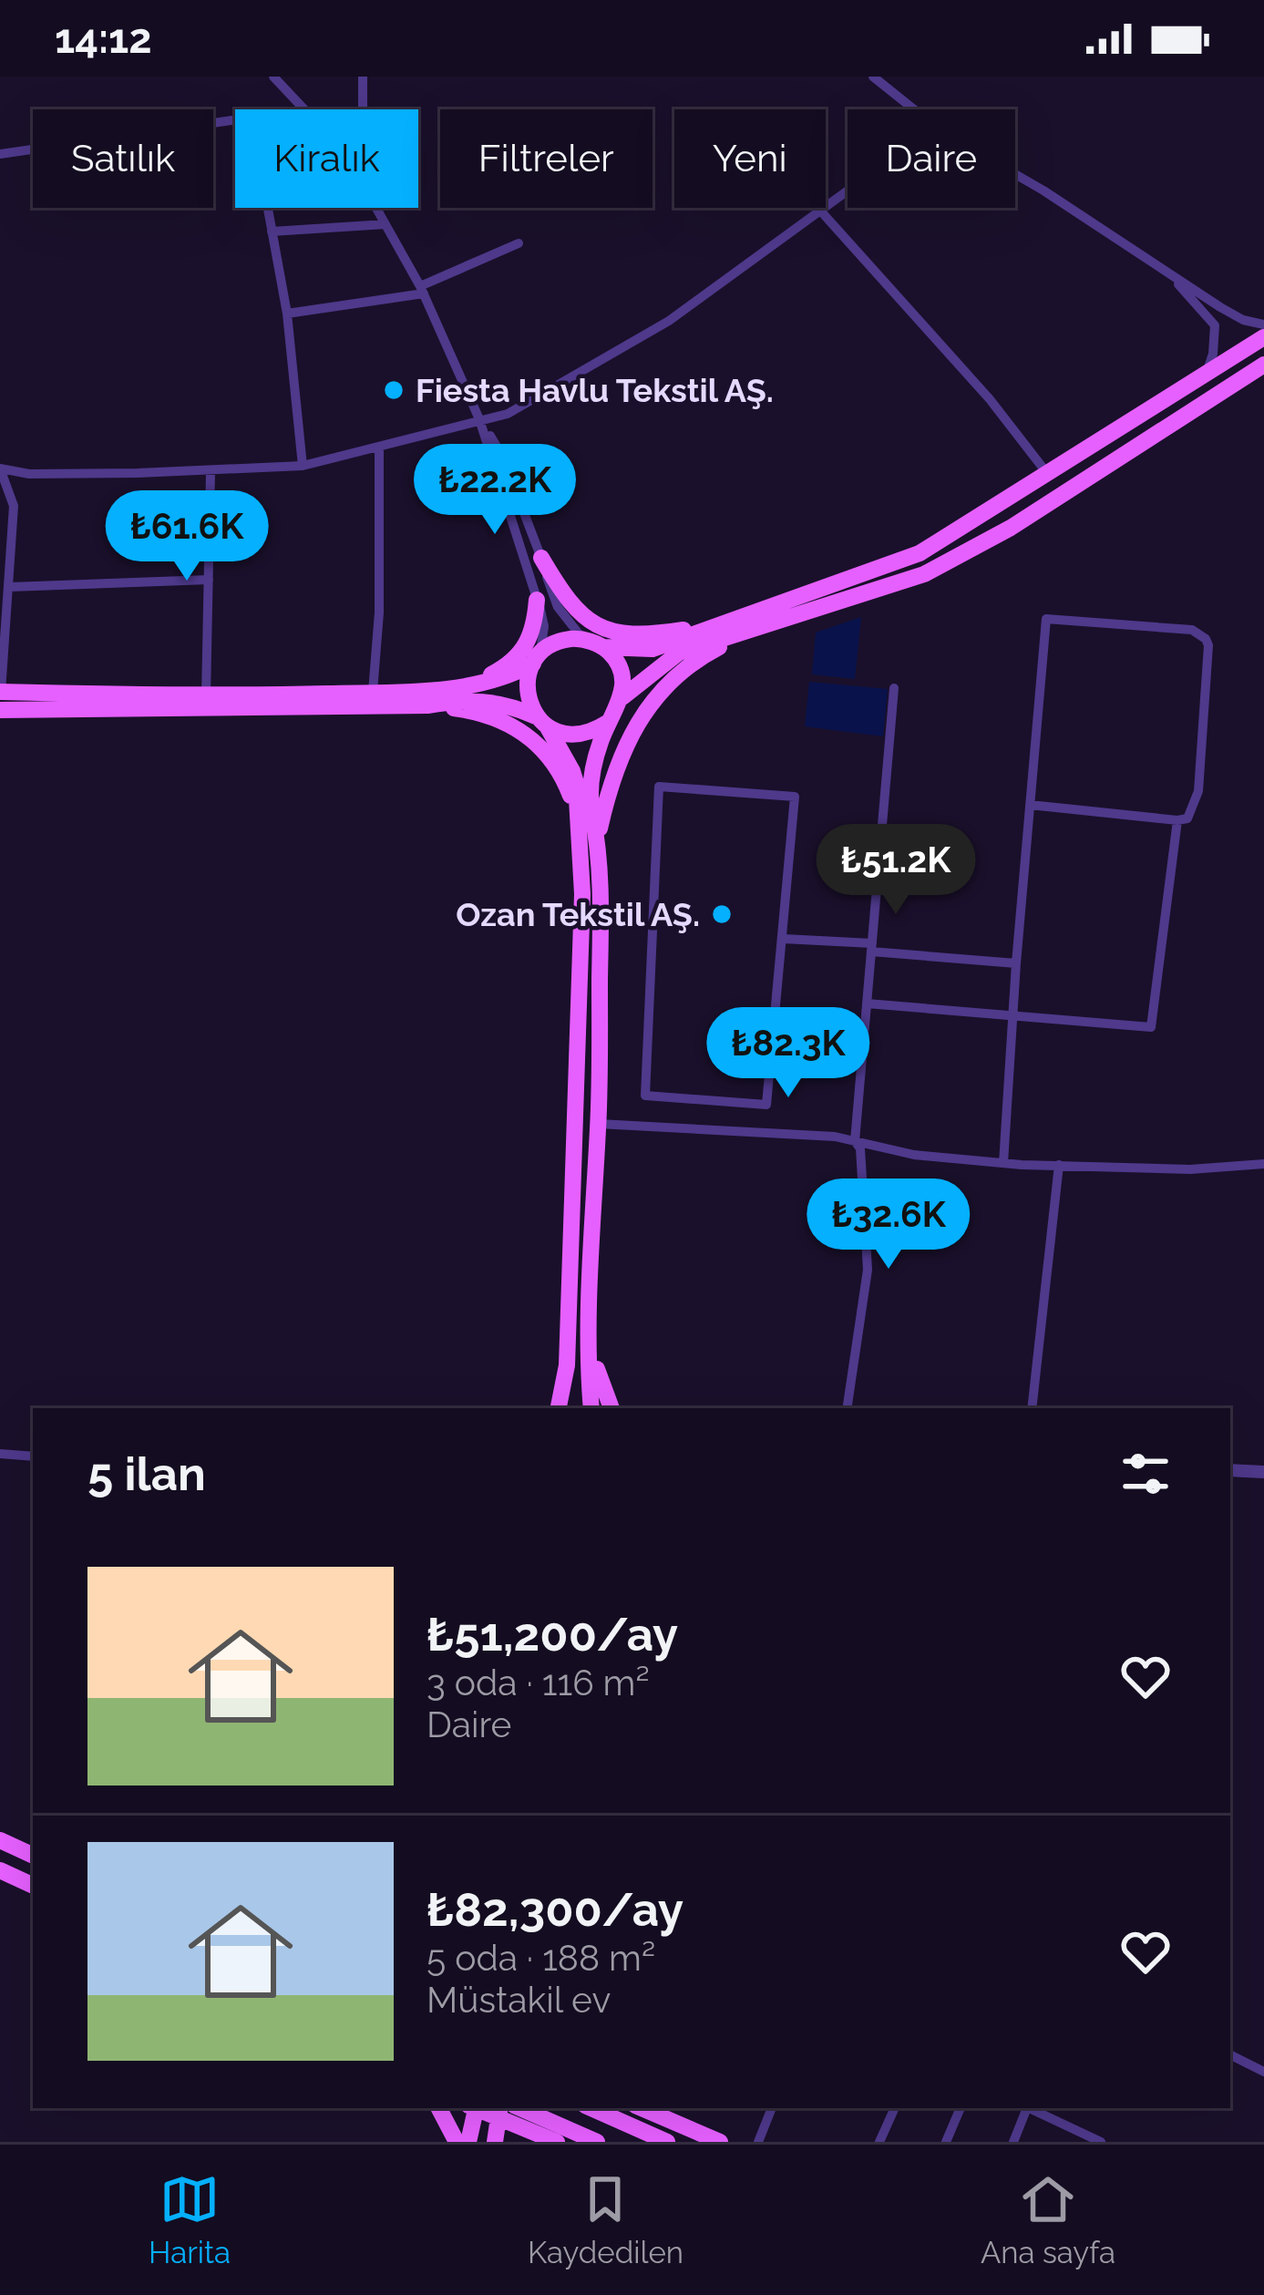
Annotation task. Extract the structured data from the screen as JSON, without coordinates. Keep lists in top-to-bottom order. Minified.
{"places":["Fiesta Havlu Tekstil AŞ.","Ozan Tekstil AŞ."],"page":{"status":"14:12","chip":["Satılık","Kiralık","Filtreler","Yeni","Daire"],"price":["₺22.2K","₺61.6K","₺51.2K","₺82.3K","₺32.6K"],"heading":"5 ilan","list":[{"name":"₺51,200/ay","note":"3 oda · 116 m² · Daire"},{"name":"₺82,300/ay","note":"5 oda · 188 m² · Müstakil ev"}],"tabs":["Harita","Kaydedilen","Ana sayfa"]}}
